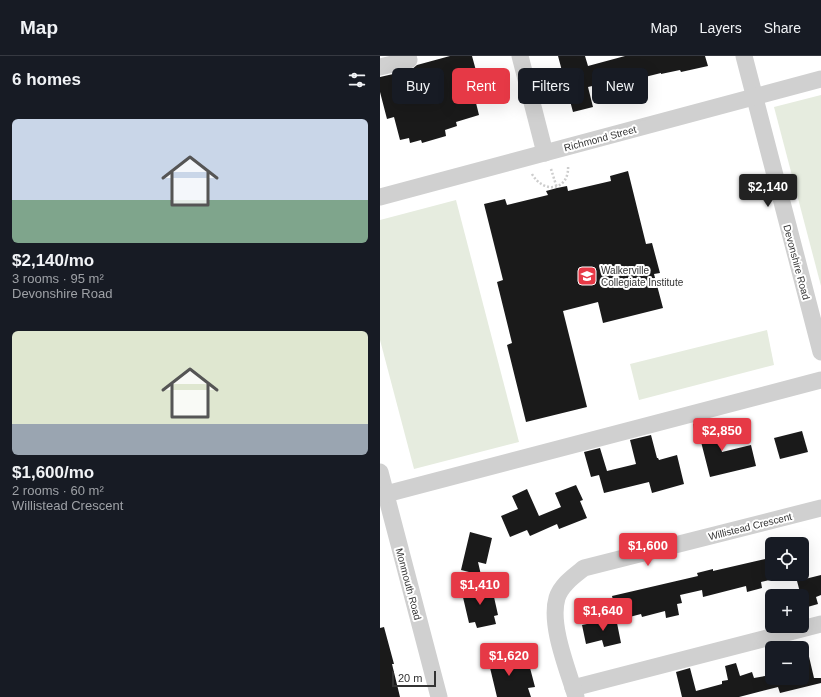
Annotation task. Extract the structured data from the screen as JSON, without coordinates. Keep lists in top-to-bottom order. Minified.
{"streets":{"street":["Richmond Street","Devonshire Road","Willistead Crescent","Monmouth Road"]},"crossings":[["Richmond Street","Devonshire Road"]],"places":{"school or university":["Walkerville Collegiate Institute"]},"scale_bar":"20 m","page":{"header":"Map","nav":["Map","Layers","Share"],"heading":"6 homes","chip":["Buy","Rent","Filters","New"],"list":[{"name":"$2,140/mo","note":"3 rooms · 95 m² · Devonshire Road"},{"name":"$1,600/mo","note":"2 rooms · 60 m² · Willistead Crescent"}],"price":["$2,140","$2,850","$1,600","$1,410","$1,640","$1,620"],"map_buttons":["+","−"],"scale":"20 m"}}
